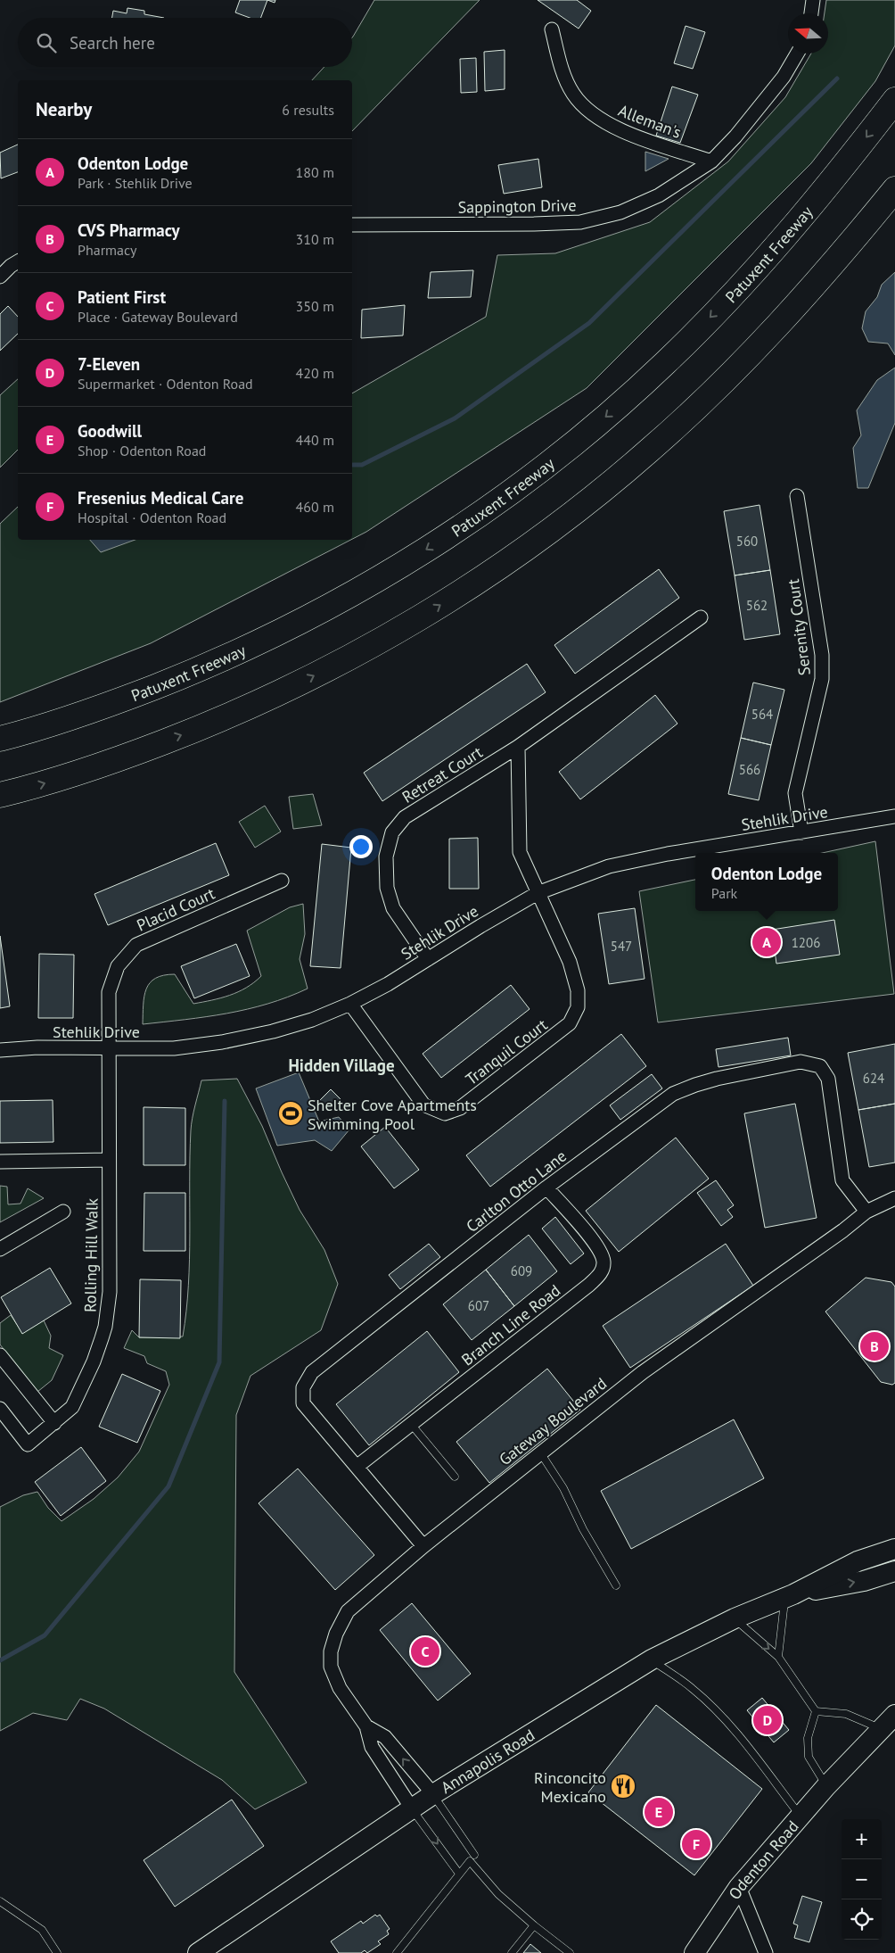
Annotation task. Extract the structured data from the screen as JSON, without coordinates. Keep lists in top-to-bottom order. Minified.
{"streets":{"highway":["Patuxent Freeway"],"main road":["Annapolis Road","Odenton Road"],"street":["Alleman's","Sappington Drive","Serenity Court","Retreat Court","Stehlik Drive","Placid Court","Tranquil Court","Carlton Otto Lane","Rolling Hill Walk","Branch Line Road","Gateway Boulevard"]},"crossings":[["Alleman's","Sappington Drive"],["Serenity Court","Stehlik Drive"],["Retreat Court","Stehlik Drive"],["Stehlik Drive","Placid Court"],["Stehlik Drive","Tranquil Court"],["Stehlik Drive","Rolling Hill Walk"],["Placid Court","Rolling Hill Walk"],["Carlton Otto Lane","Branch Line Road"],["Carlton Otto Lane","Gateway Boulevard"],["Gateway Boulevard","Annapolis Road"]],"districts":["Hidden Village"],"places":{"sports":["Shelter Cove Apartments Swimming Pool"],"restaurant":["Rinconcito Mexicano"]},"house_numbers":["560","562","564","566","1206","547","624","609","607"],"north":"left","page":{"search":"Search here","heading":["Nearby","6 results"],"list":[{"mark":"A","name":"Odenton Lodge","note":"Park · Stehlik Drive","value":"180 m"},{"mark":"B","name":"CVS Pharmacy","note":"Pharmacy","value":"310 m"},{"mark":"C","name":"Patient First","note":"Place · Gateway Boulevard","value":"350 m"},{"mark":"D","name":"7-Eleven","note":"Supermarket · Odenton Road","value":"420 m"},{"mark":"E","name":"Goodwill","note":"Shop · Odenton Road","value":"440 m"},{"mark":"F","name":"Fresenius Medical Care","note":"Hospital · Odenton Road","value":"460 m"}],"popup":["Odenton Lodge","Park"],"pins":["A","B","C","D","E","F"],"map_buttons":["+","−"]}}
